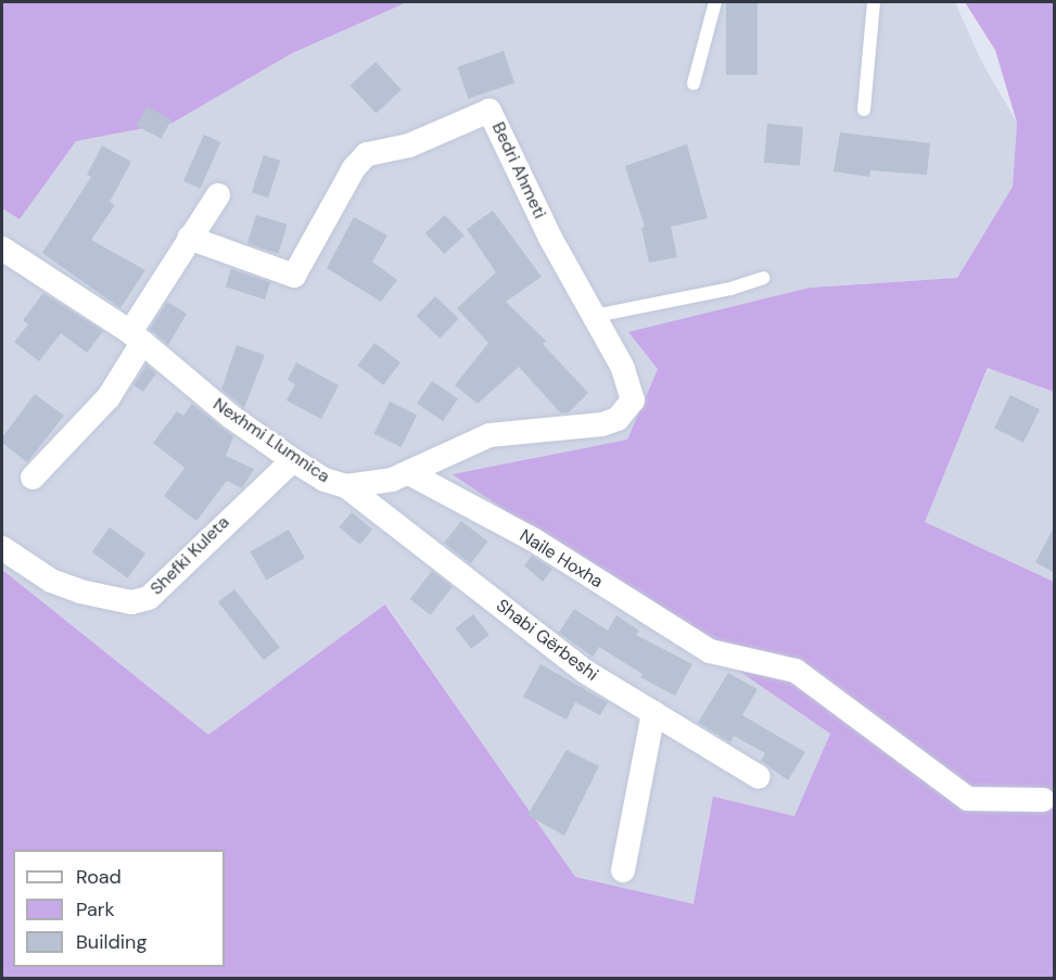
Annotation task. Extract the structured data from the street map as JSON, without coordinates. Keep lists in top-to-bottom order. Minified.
{"streets":{"street":["Bedri Ahmeti","Nexhmi Llumnica","Shefki Kuleta","Naile Hoxha","Shabi Gërbeshi"]},"crossings":[["Bedri Ahmeti","Nexhmi Llumnica"],["Nexhmi Llumnica","Shefki Kuleta"],["Nexhmi Llumnica","Naile Hoxha"],["Nexhmi Llumnica","Shabi Gërbeshi"]],"legend":["Road","Park","Building"]}
